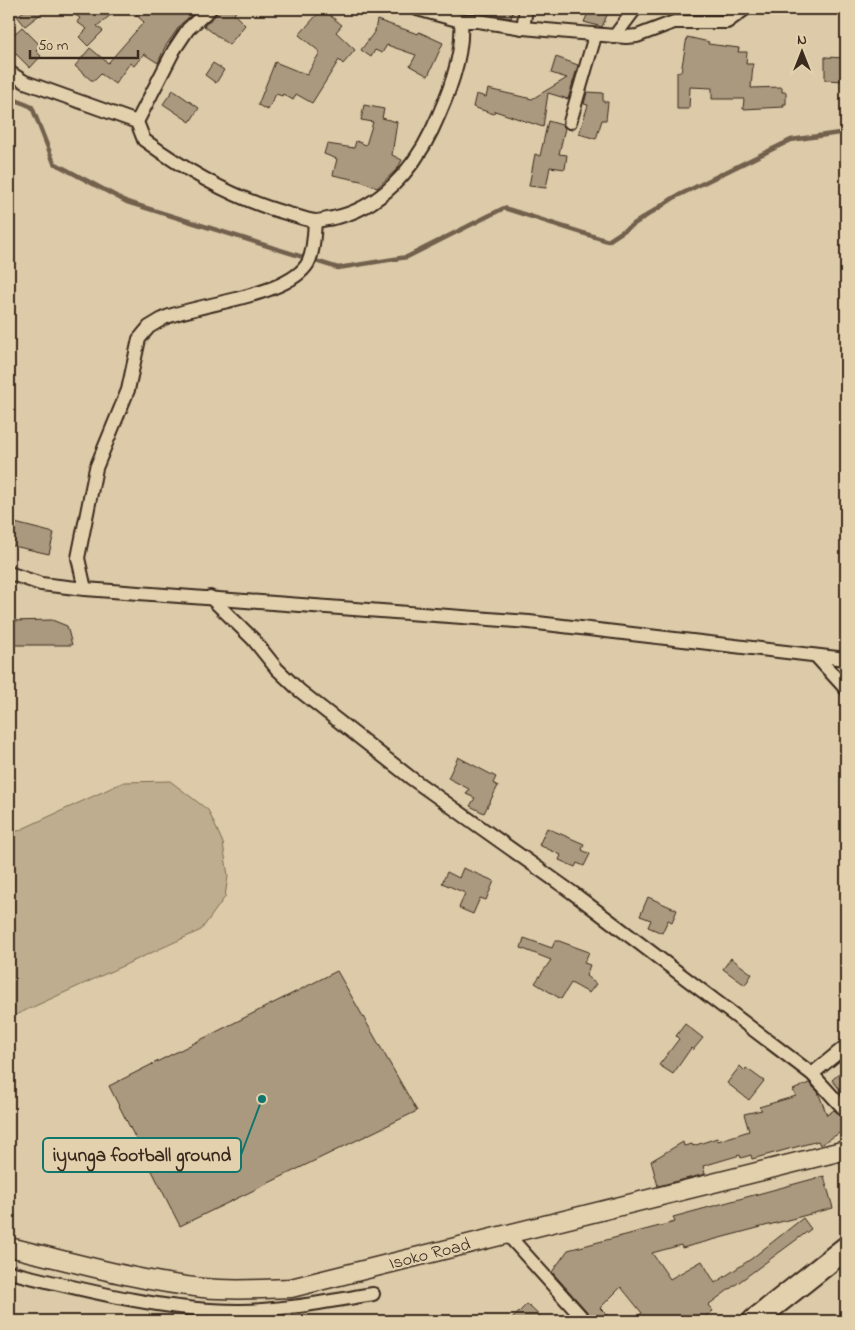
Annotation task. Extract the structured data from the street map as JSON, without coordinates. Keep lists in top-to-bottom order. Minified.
{"streets":{"street":["Isoko Road"]},"places":["iyunga football ground"],"scale_bar":"50 m","north":"top"}
